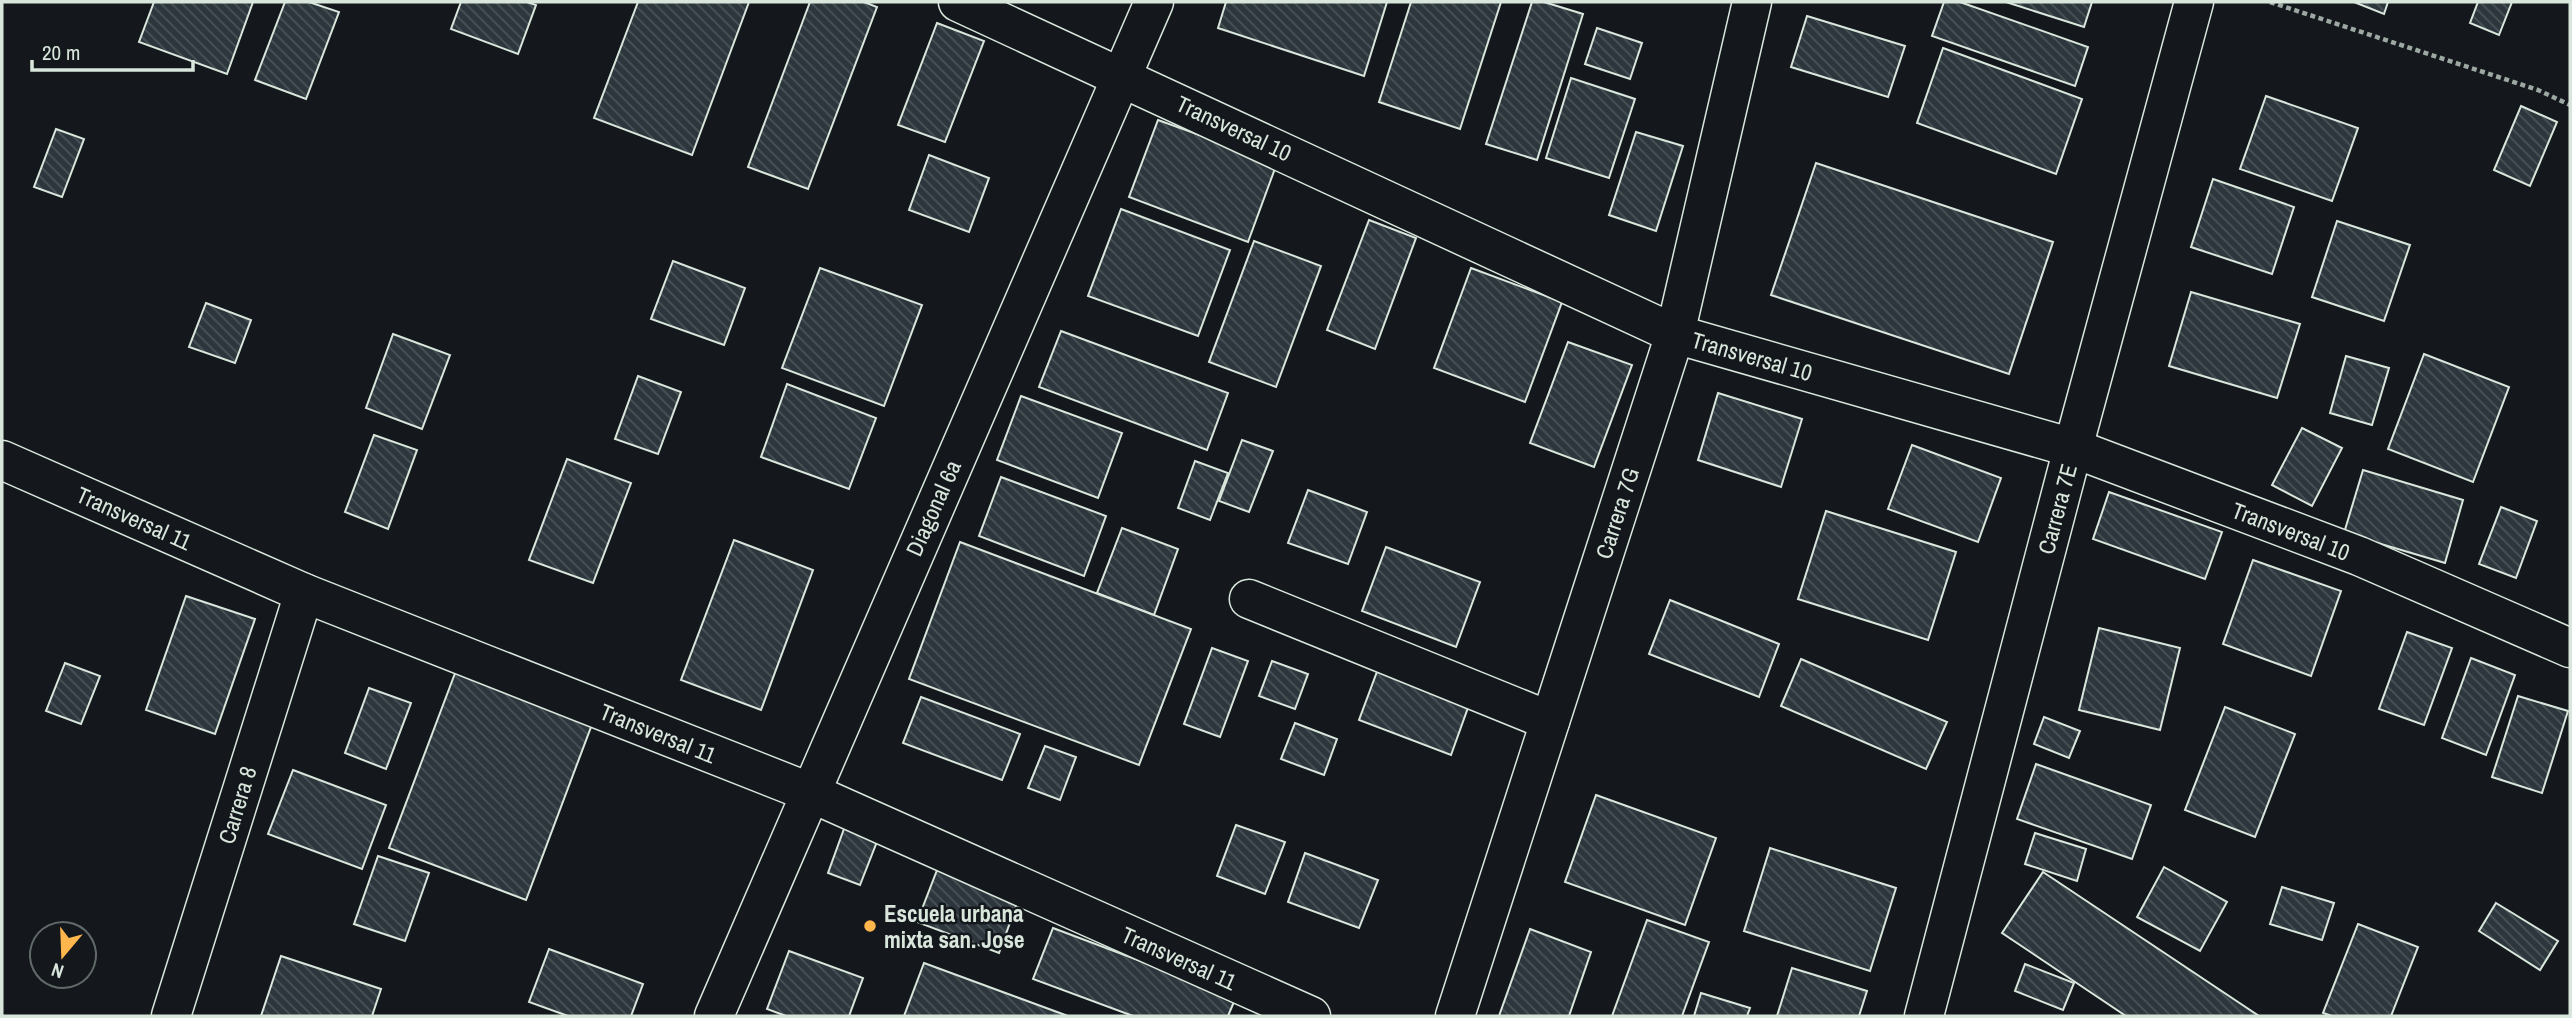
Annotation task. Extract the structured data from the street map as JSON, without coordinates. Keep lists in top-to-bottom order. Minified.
{"streets":{"street":["Transversal 10","Diagonal 6a","Carrera 7E","Carrera 7G","Transversal 11","Carrera 8"]},"crossings":[["Transversal 10","Diagonal 6a"],["Transversal 10","Carrera 7E"],["Transversal 10","Carrera 7G"],["Diagonal 6a","Transversal 11"],["Transversal 11","Carrera 8"]],"places":["Escuela urbana mixta san. Jose"],"scale_bar":"20 m","north":"bottom"}
